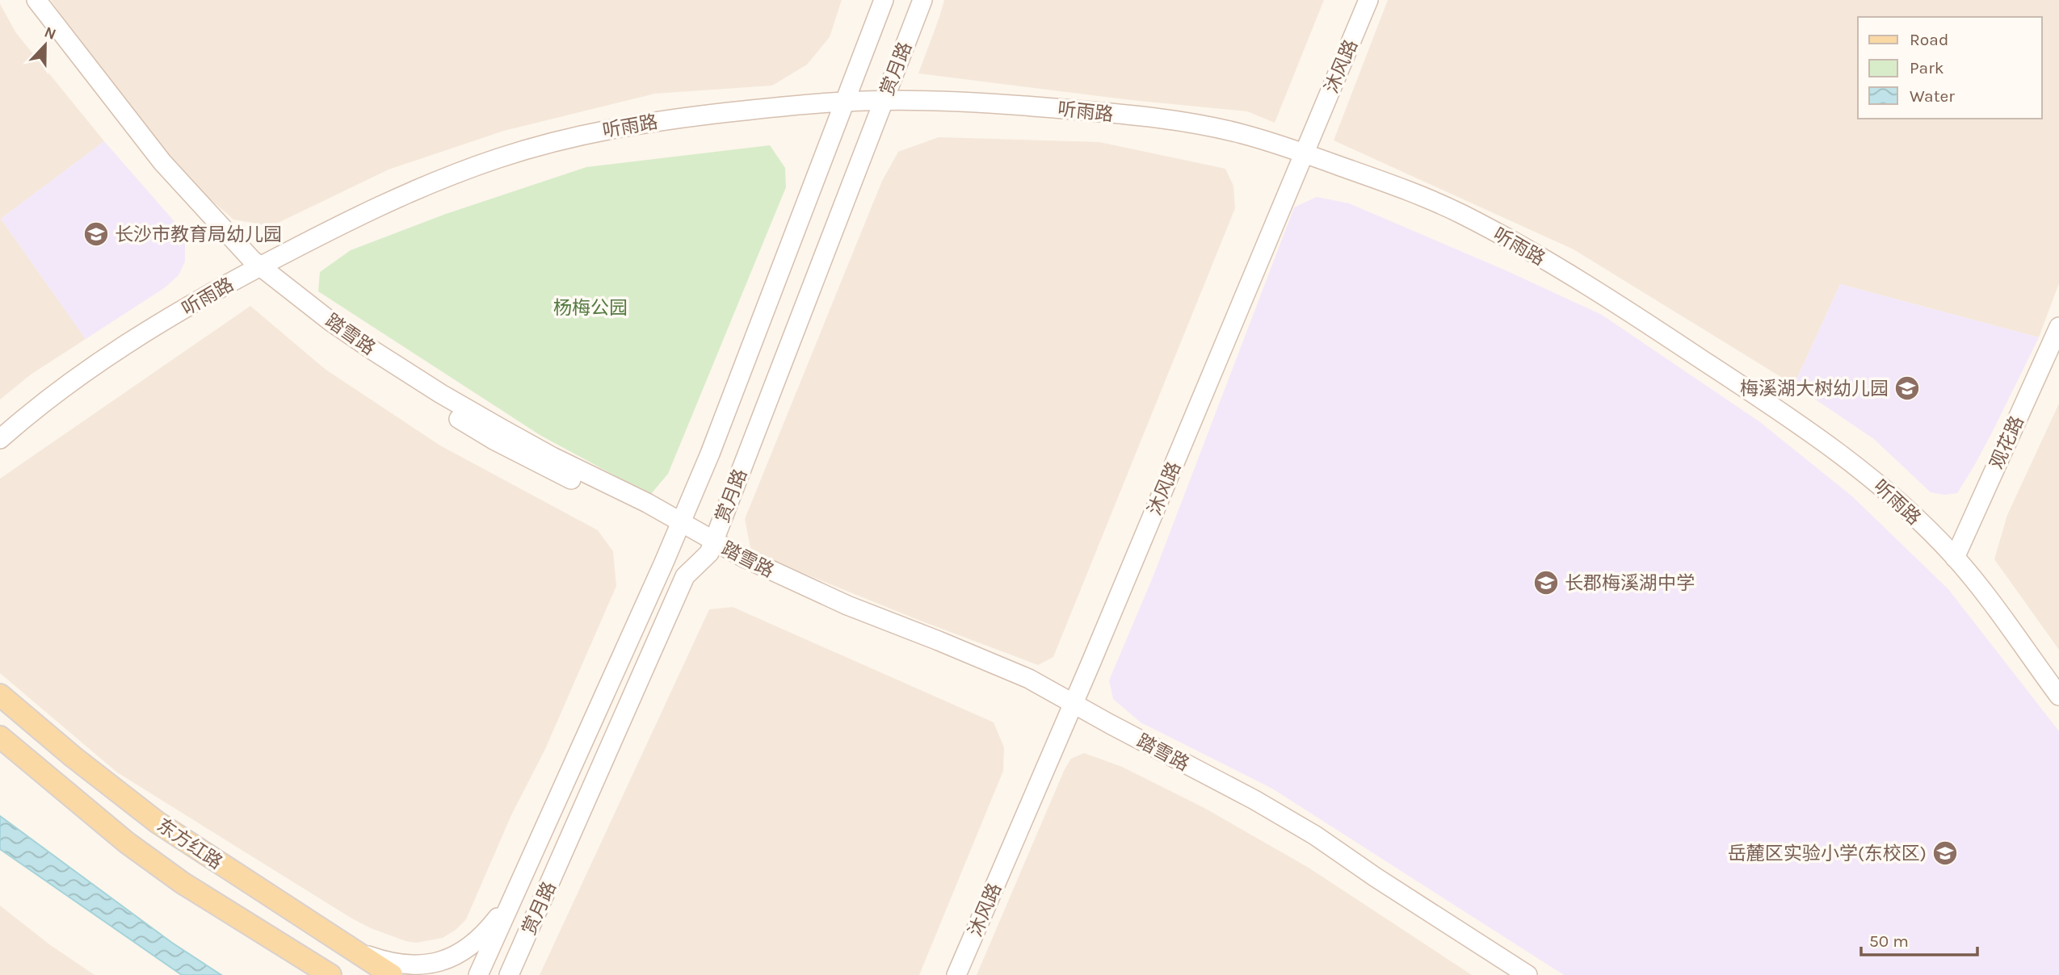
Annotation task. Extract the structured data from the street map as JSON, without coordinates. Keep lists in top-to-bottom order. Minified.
{"streets":{"main road":["东方红路"],"street":["沐风路","赏月路","听雨路","踏雪路","观花路"]},"crossings":[["沐风路","听雨路"],["沐风路","踏雪路"],["赏月路","听雨路"],["赏月路","踏雪路"],["听雨路","踏雪路"],["听雨路","观花路"]],"parks":["杨梅公园"],"places":{"school or university":["长沙市教育局幼儿园","梅溪湖大树幼儿园","长郡梅溪湖中学","岳麓区实验小学(东校区)"]},"legend":["Road","Park","Water"],"scale_bar":"50 m","north":"top"}
